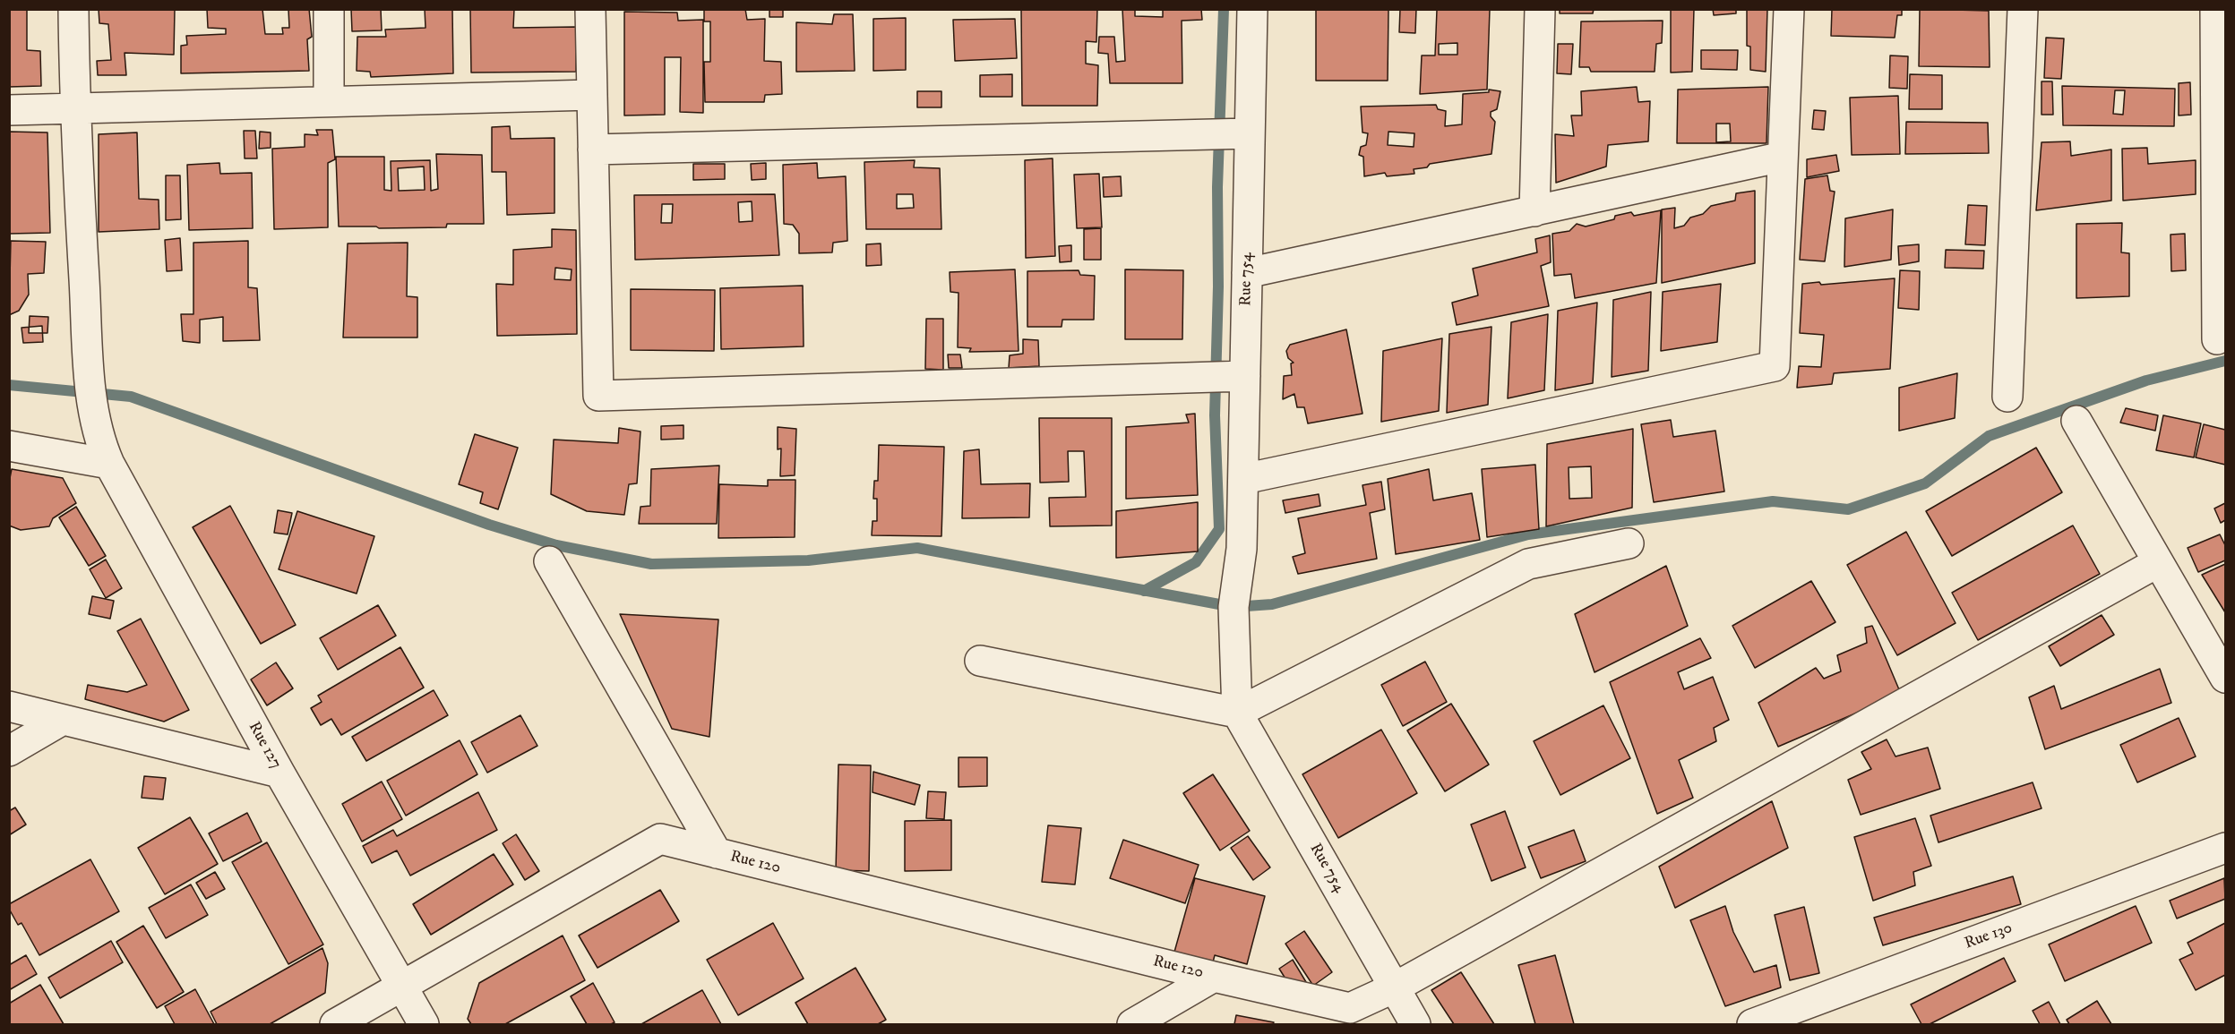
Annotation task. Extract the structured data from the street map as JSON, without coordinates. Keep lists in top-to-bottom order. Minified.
{"streets":{"street":["Rue 754","Rue 127","Rue 120","Rue 130"]},"crossings":[["Rue 754","Rue 120"],["Rue 127","Rue 120"]]}
